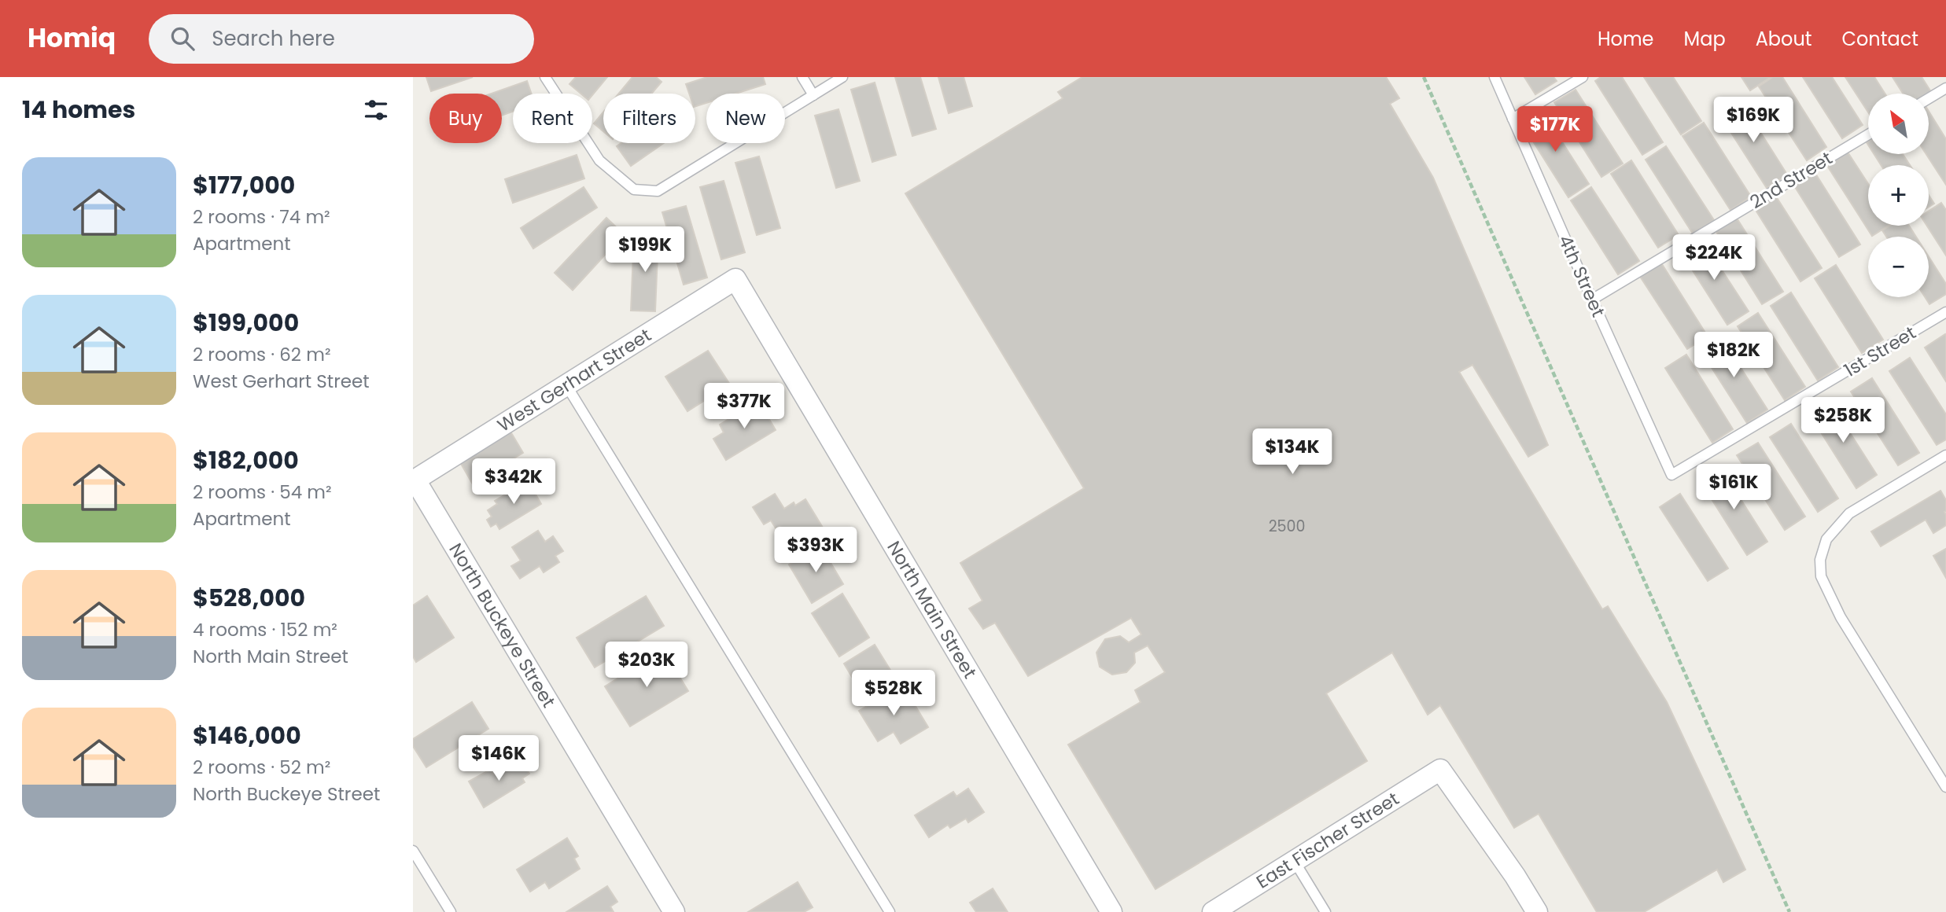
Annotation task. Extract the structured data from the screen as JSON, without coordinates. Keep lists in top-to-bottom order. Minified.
{"streets":{"street":["West Gerhart Street","North Main Street","North Buckeye Street","East Fischer Street"],"lane":["2nd Street","4th Street","1st Street"]},"crossings":[["2nd Street","4th Street"],["4th Street","1st Street"],["West Gerhart Street","North Main Street"],["West Gerhart Street","North Buckeye Street"]],"house_numbers":["2500"],"north":"top left","page":{"header":"Homiq","search":"Search here","nav":["Home","Map","About","Contact"],"heading":"14 homes","map_buttons":["+","−"],"chip":["Buy","Rent","Filters","New"],"price":["$169K","$177K","$199K","$224K","$182K","$377K","$258K","$134K","$342K","$161K","$393K","$203K","$528K","$146K"],"list":[{"name":"$177,000","note":"2 rooms · 74 m² · Apartment"},{"name":"$199,000","note":"2 rooms · 62 m² · West Gerhart Street"},{"name":"$182,000","note":"2 rooms · 54 m² · Apartment"},{"name":"$528,000","note":"4 rooms · 152 m² · North Main Street"},{"name":"$146,000","note":"2 rooms · 52 m² · North Buckeye Street"}]}}
